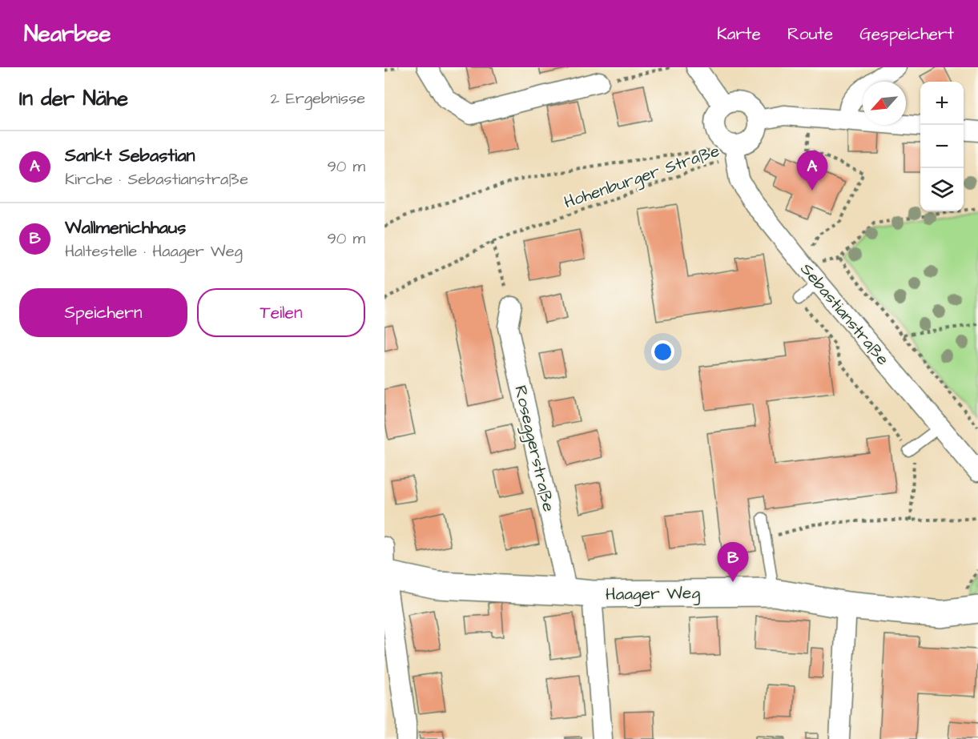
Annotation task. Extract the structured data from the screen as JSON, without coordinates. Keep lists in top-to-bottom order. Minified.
{"streets":{"street":["Sebastianstraße","Roseggerstraße","Haager Weg"],"path":["Hohenburger Straße"]},"crossings":[["Hohenburger Straße","Sebastianstraße"],["Roseggerstraße","Haager Weg"]],"north":"bottom left","page":{"header":"Nearbee","nav":["Karte","Route","Gespeichert"],"heading":["In der Nähe","2 Ergebnisse"],"map_buttons":["+","−"],"list":[{"mark":"A","name":"Sankt Sebastian","note":"Kirche · Sebastianstraße","value":"90 m"},{"mark":"B","name":"Wallmenichhaus","note":"Haltestelle · Haager Weg","value":"90 m"}],"pins":["A","B"],"buttons":["Speichern","Teilen"]}}
